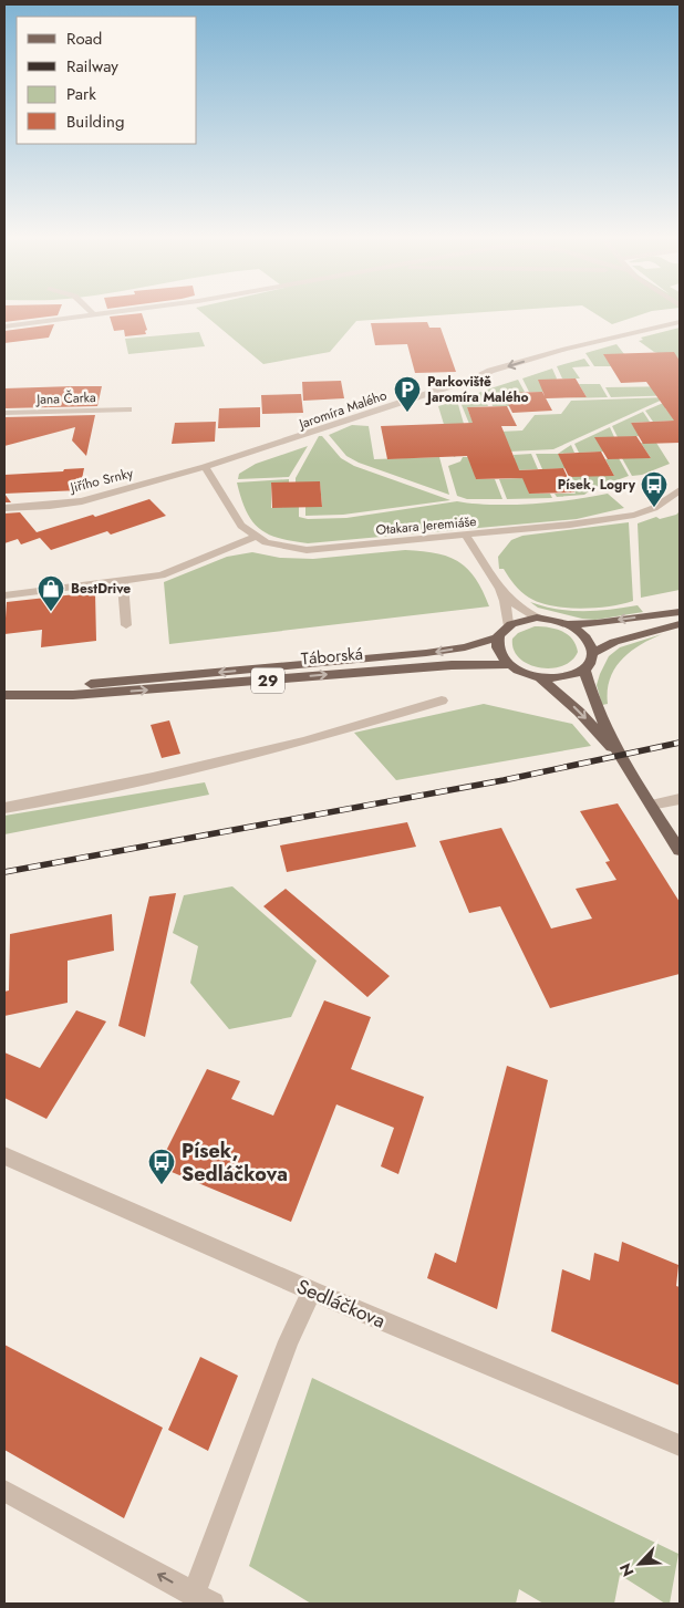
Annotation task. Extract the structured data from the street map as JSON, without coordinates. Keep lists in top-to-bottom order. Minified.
{"streets":{"main road":["Táborská","29"],"street":["Jana Čarka","Jaromíra Malého","Jiřího Srnky","Otakara Jeremiáše","Sedláčkova"]},"crossings":[["Jaromíra Malého","Jiřího Srnky"],["Jaromíra Malého","Otakara Jeremiáše"],["Jiřího Srnky","Otakara Jeremiáše"],["Táborská","29"]],"one_way":["Jaromíra Malého"],"places":{"parking":["Parkoviště Jaromíra Malého"],"bus stop":["Písek, Logry","Písek, Sedláčkova"],"shop":["BestDrive"]},"legend":["Road","Railway","Park","Building"],"north":"bottom left"}
